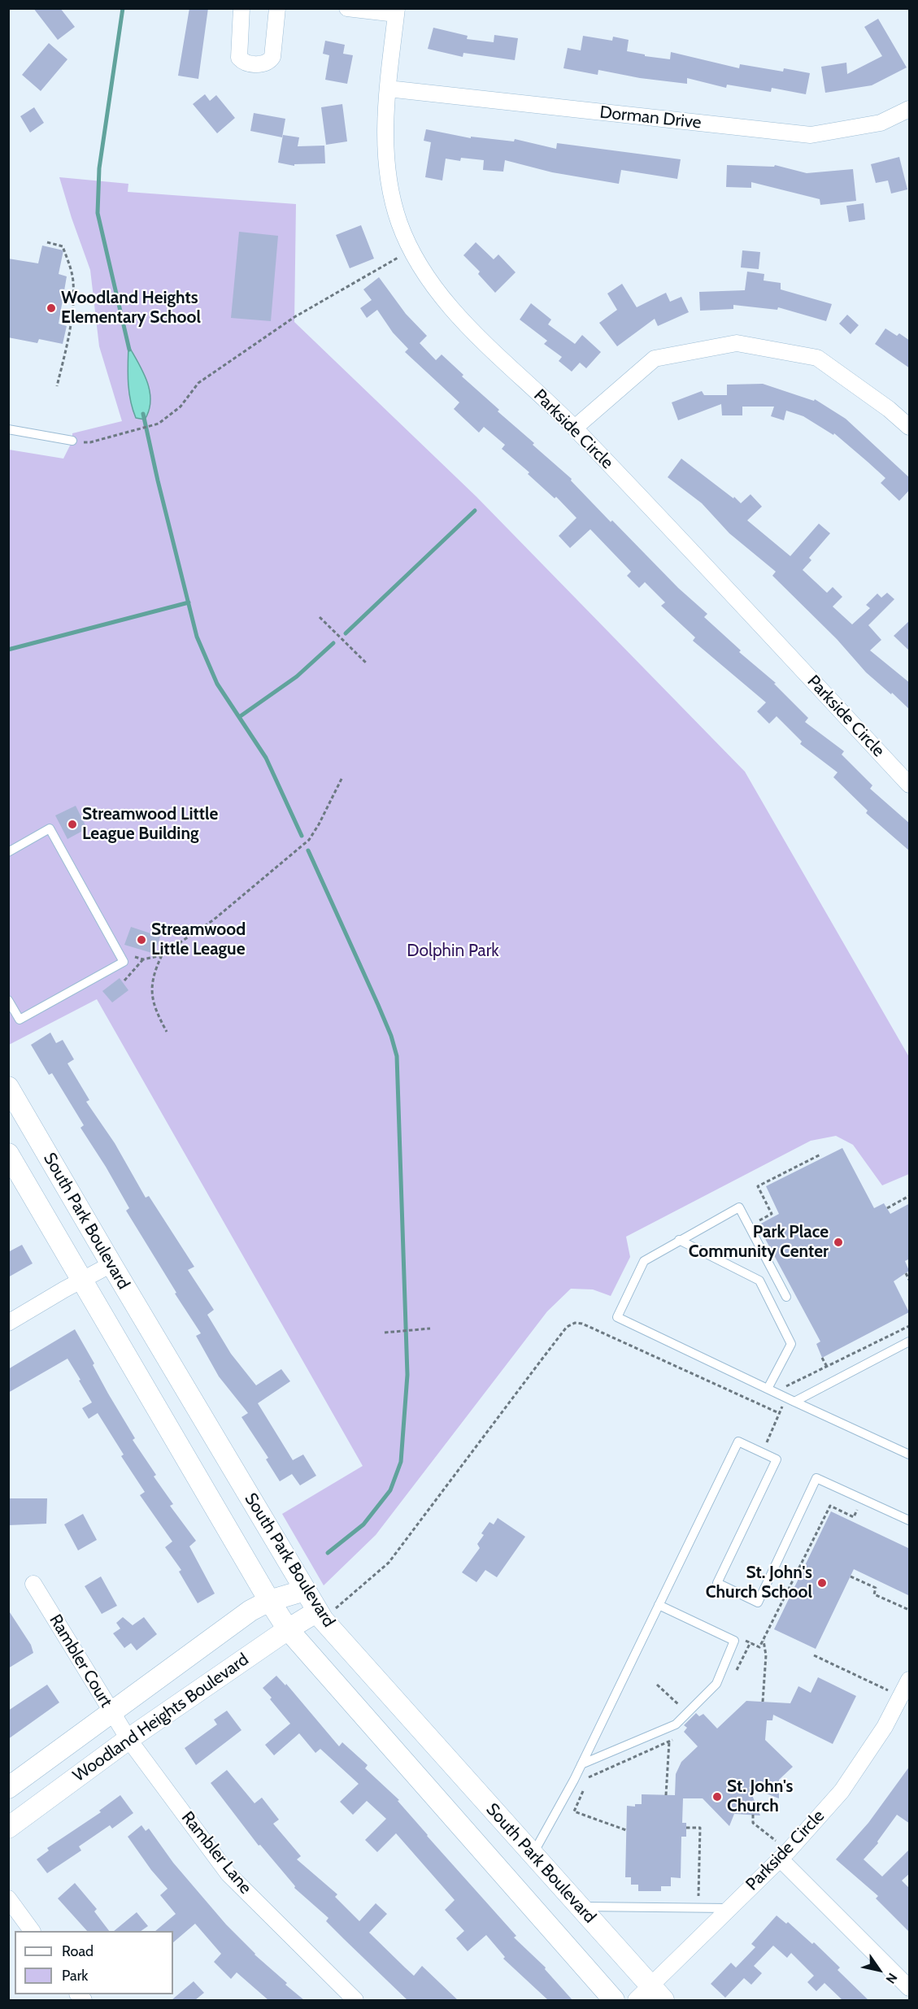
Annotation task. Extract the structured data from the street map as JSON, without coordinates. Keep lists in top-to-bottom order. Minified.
{"streets":{"street":["Dorman Drive","Parkside Circle","South Park Boulevard","Rambler Court","Woodland Heights Boulevard","Rambler Lane"]},"crossings":[["Dorman Drive","Parkside Circle"],["Parkside Circle","South Park Boulevard"],["South Park Boulevard","Woodland Heights Boulevard"],["Rambler Court","Woodland Heights Boulevard"],["Rambler Court","Rambler Lane"],["Woodland Heights Boulevard","Rambler Lane"]],"parks":["Dolphin Park"],"places":["Woodland Heights Elementary School","Streamwood Little League Building","Streamwood Little League","Park Place Community Center","St. John's Church School","St. John's Church"],"legend":["Road","Park"],"north":"bottom right"}
